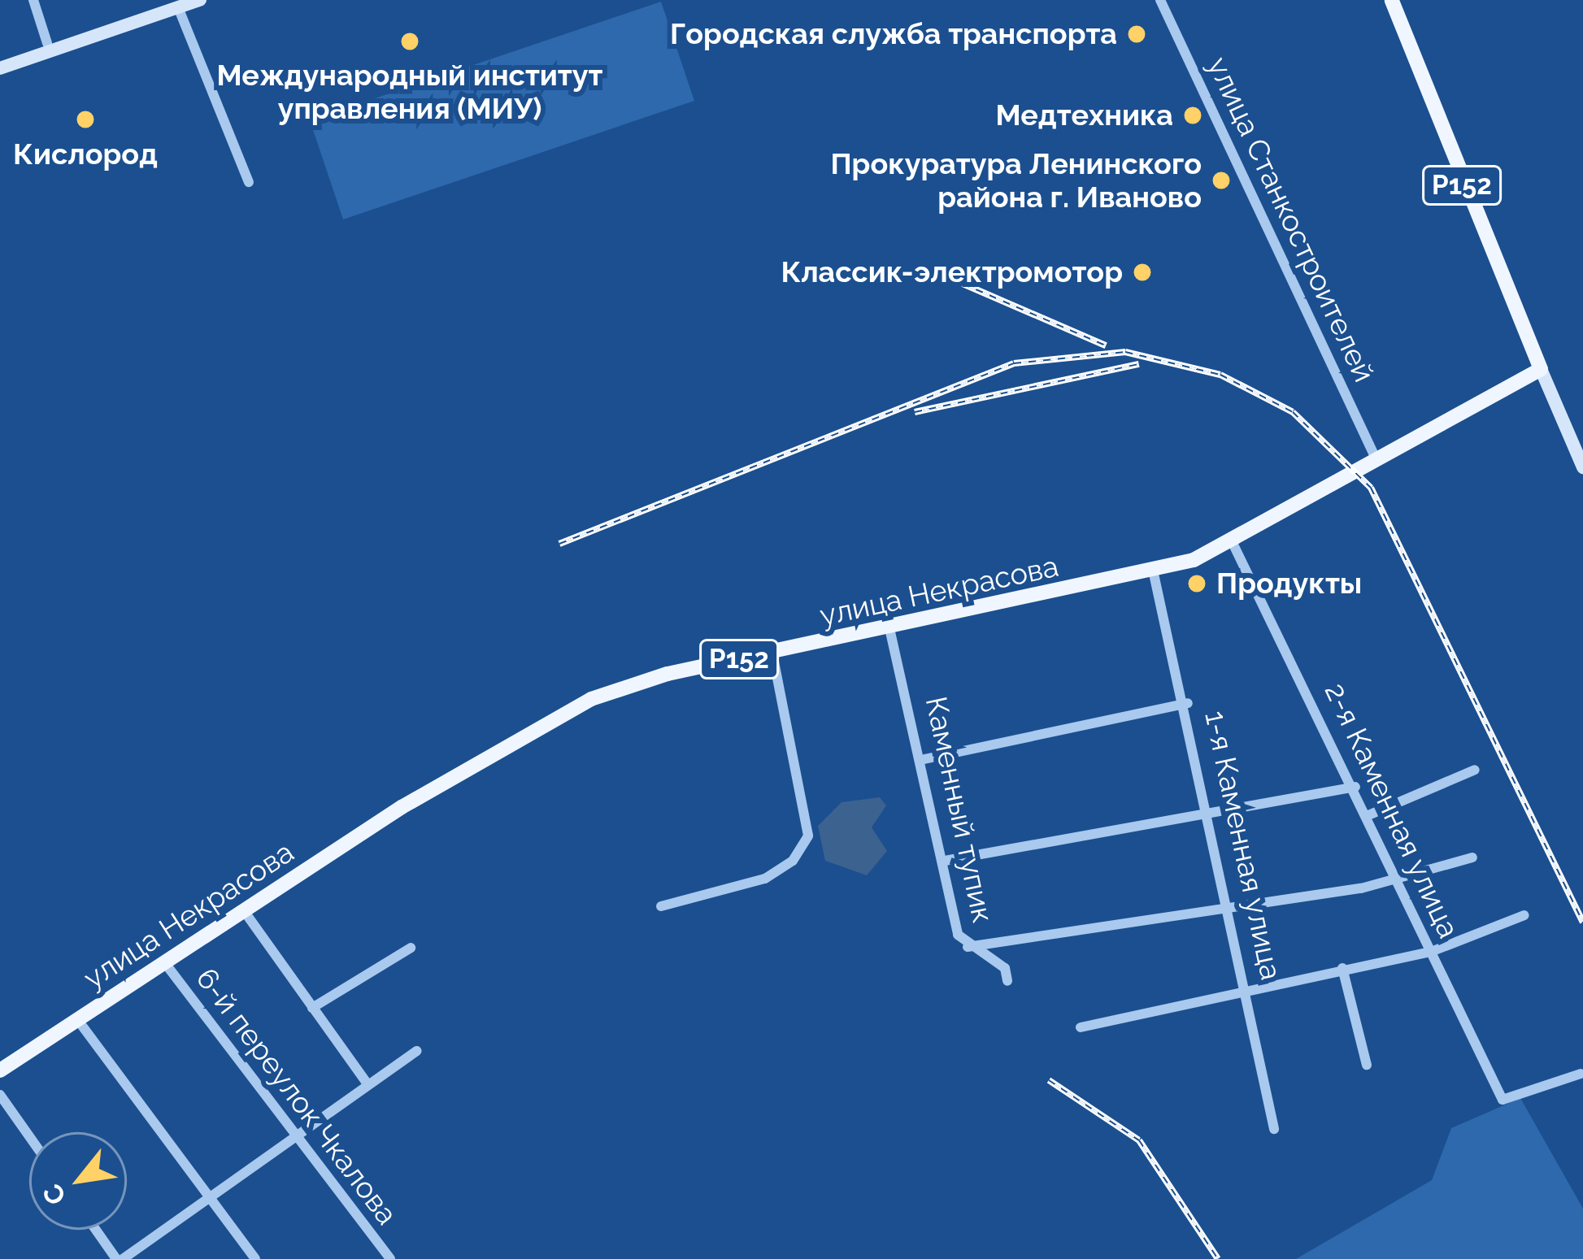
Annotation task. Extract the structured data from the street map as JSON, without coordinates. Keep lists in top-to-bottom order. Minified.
{"streets":{"main road":["Р152","улица Некрасова"],"street":["улица Станкостроителей","Каменный тупик","2-я Каменная улица","1-я Каменная улица","6-й переулок Чкалова"]},"crossings":[["Р152","улица Некрасова"],["улица Станкостроителей","улица Некрасова"],["улица Некрасова","Каменный тупик"],["улица Некрасова","2-я Каменная улица"],["улица Некрасова","1-я Каменная улица"],["улица Некрасова","6-й переулок Чкалова"]],"places":["Городская служба транспорта","Международный институт управления (МИУ)","Медтехника","Кислород","Прокуратура Ленинского района г. Иваново","Классик-электромотор","Продукты"],"north":"bottom left"}
